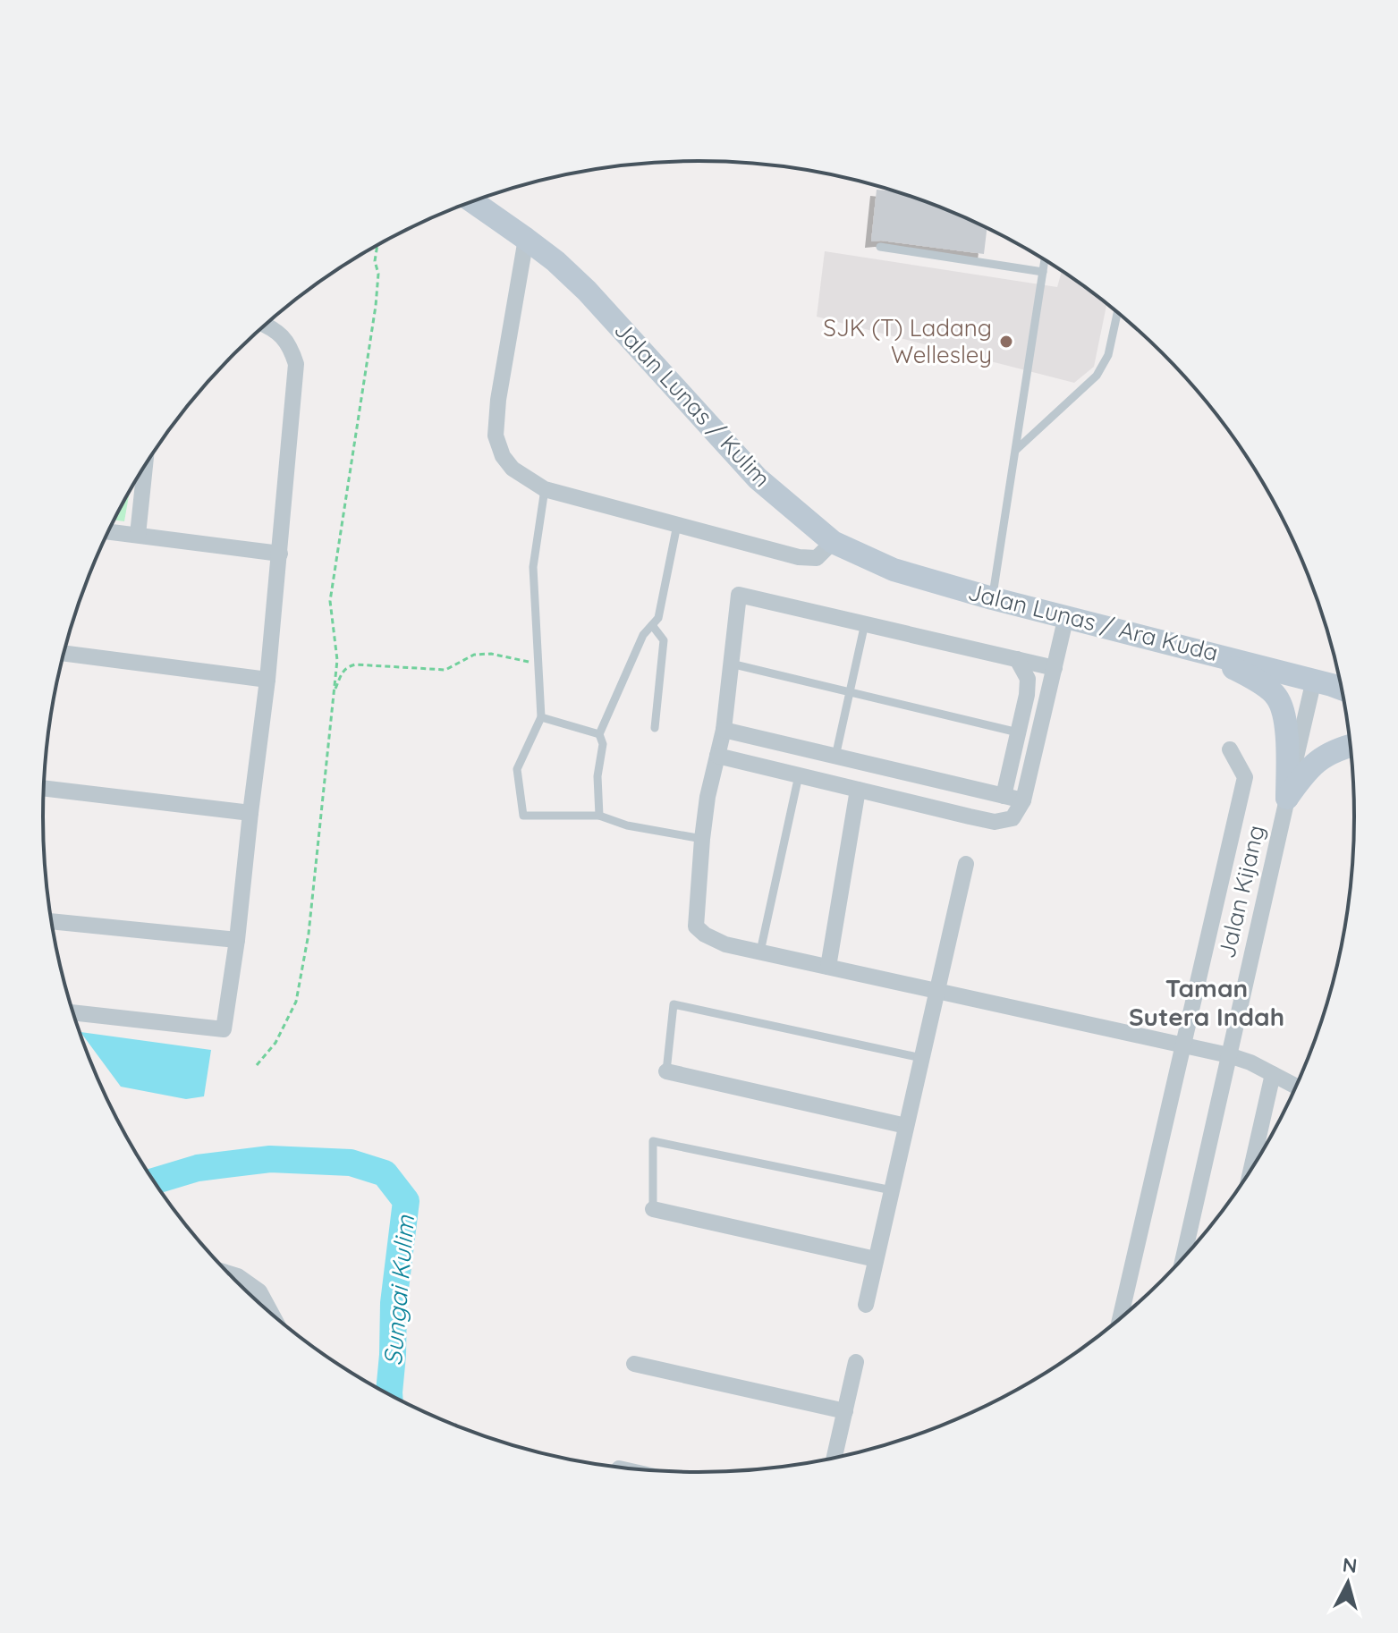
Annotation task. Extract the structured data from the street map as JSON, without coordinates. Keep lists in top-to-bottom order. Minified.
{"streets":{"main road":["Jalan Lunas / Kulim","Jalan Lunas / Ara Kuda"],"street":["Jalan Kijang"]},"crossings":[["Jalan Lunas / Kulim","Jalan Lunas / Ara Kuda"],["Jalan Lunas / Ara Kuda","Jalan Kijang"]],"districts":["Taman Sutera Indah"],"water":["Sungai Kulim"],"places":["SJK (T) Ladang Wellesley"],"north":"top"}
